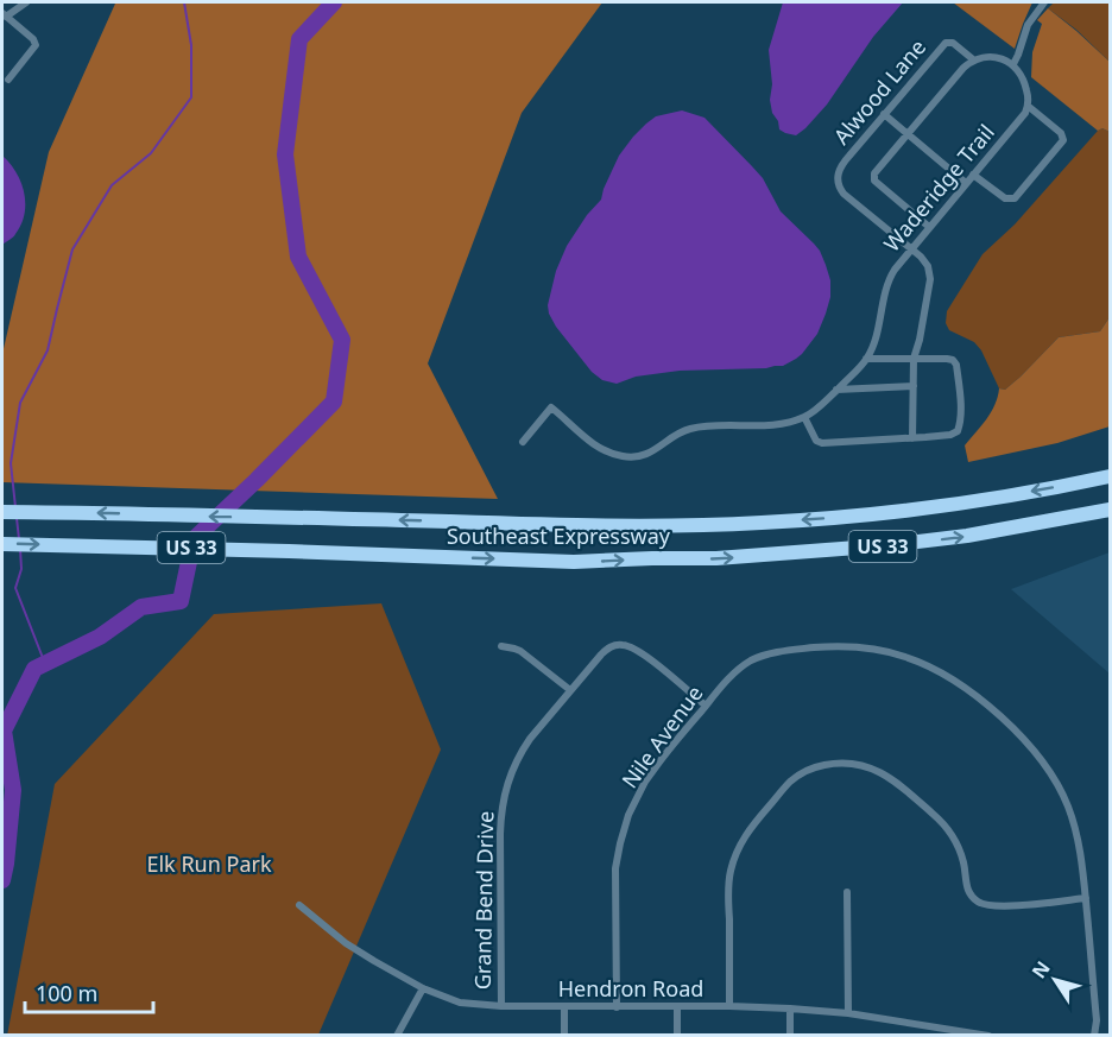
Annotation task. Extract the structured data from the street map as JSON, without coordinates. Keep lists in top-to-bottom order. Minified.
{"streets":{"highway":["Southeast Expressway","US 33"],"street":["Alwood Lane","Waderidge Trail","Nile Avenue","Grand Bend Drive","Hendron Road"]},"crossings":[["Alwood Lane","Waderidge Trail"],["Nile Avenue","Grand Bend Drive"],["Nile Avenue","Hendron Road"],["Grand Bend Drive","Hendron Road"]],"parks":["Elk Run Park"],"scale_bar":"100 m","north":"top left"}
